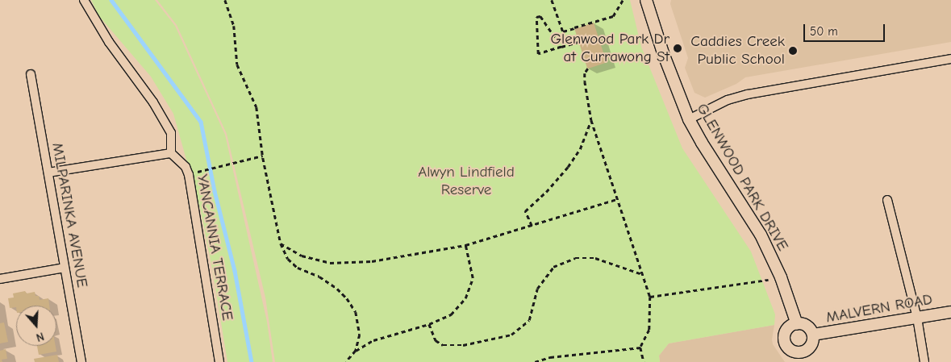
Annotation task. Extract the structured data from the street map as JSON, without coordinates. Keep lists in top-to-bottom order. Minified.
{"streets":{"street":["GLENWOOD PARK DRIVE","MILPARINKA AVENUE","YANCANNIA TERRACE","MALVERN ROAD"]},"crossings":[["GLENWOOD PARK DRIVE","MALVERN ROAD"]],"parks":["Alwyn Lindfield Reserve"],"places":["Glenwood Park Dr at Currawong St","Caddies Creek Public School"],"scale_bar":"50 m","north":"bottom"}
